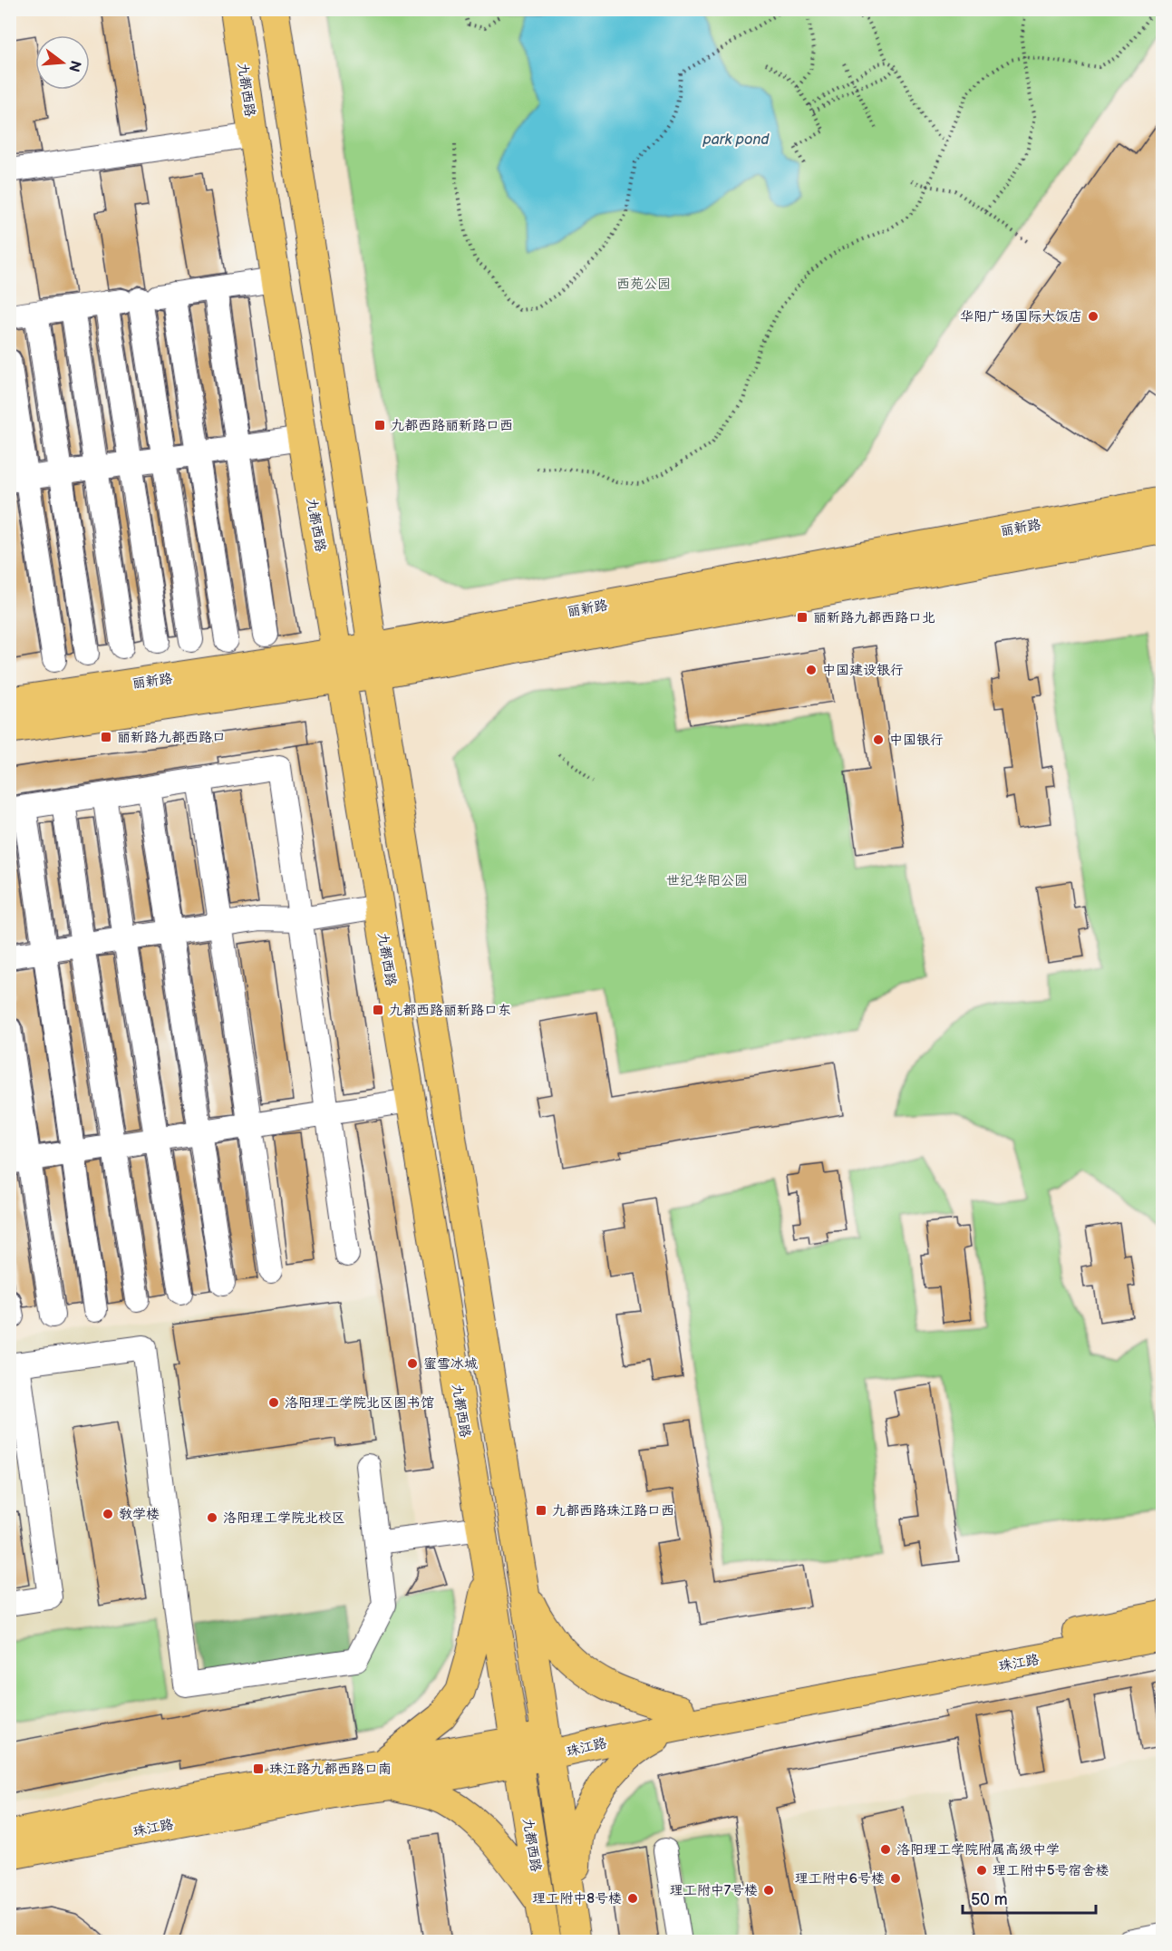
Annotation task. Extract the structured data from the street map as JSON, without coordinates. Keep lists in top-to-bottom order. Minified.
{"streets":{"main road":["九都西路","丽新路","珠江路"]},"crossings":[["九都西路","丽新路"],["九都西路","珠江路"]],"water":["park pond"],"parks":["西苑公园","世纪华阳公园"],"places":{"other":["华阳广场国际大饭店","中国建设银行","中国银行","蜜雪冰城","洛阳理工学院北区图书馆","教学楼","洛阳理工学院北校区","洛阳理工学院附属高级中学","理工附中5号宿舍楼","理工附中6号楼","理工附中7号楼","理工附中8号楼"],"transit":["九都西路丽新路口西","丽新路九都西路口北","丽新路九都西路口","九都西路丽新路口东","九都西路珠江路口西","珠江路九都西路口南"]},"scale_bar":"50 m","north":"right"}
